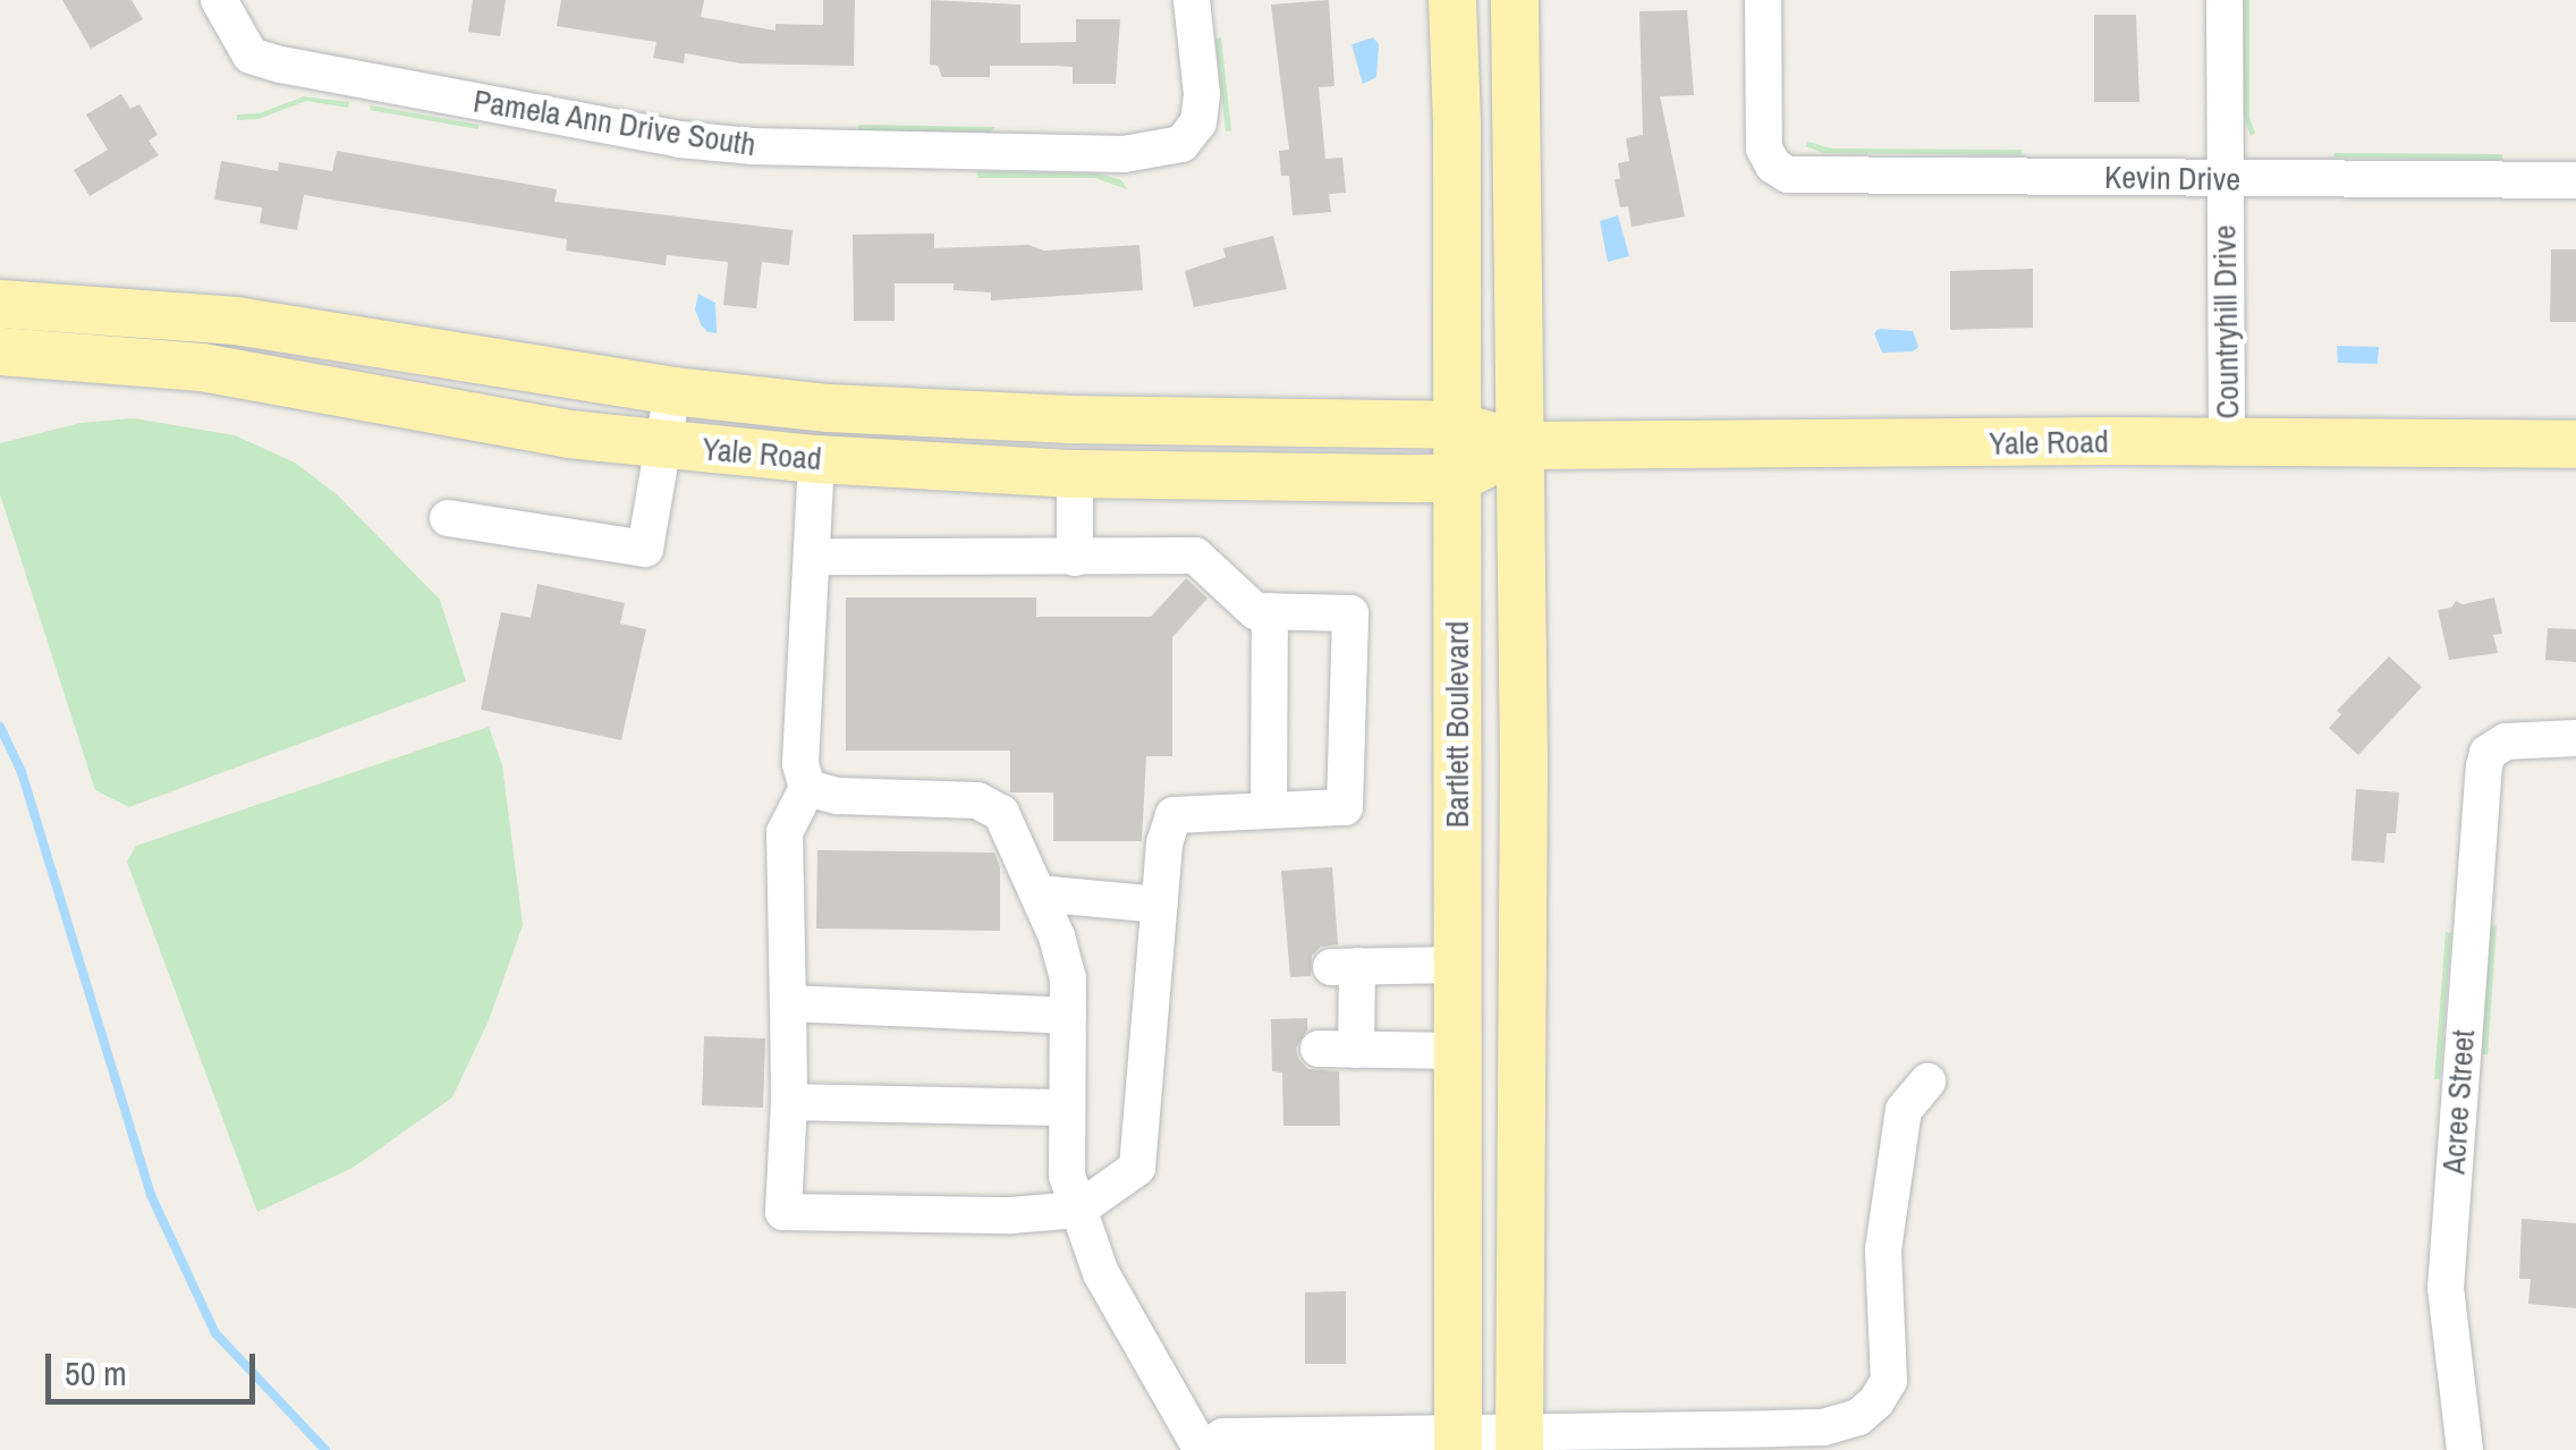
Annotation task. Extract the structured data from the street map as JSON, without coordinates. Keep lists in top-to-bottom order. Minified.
{"streets":{"main road":["Yale Road","Bartlett Boulevard"],"street":["Pamela Ann Drive South","Kevin Drive","Countryhill Drive","Acree Street"]},"crossings":[["Kevin Drive","Countryhill Drive"],["Countryhill Drive","Yale Road"],["Yale Road","Bartlett Boulevard"]],"scale_bar":"50 m"}
